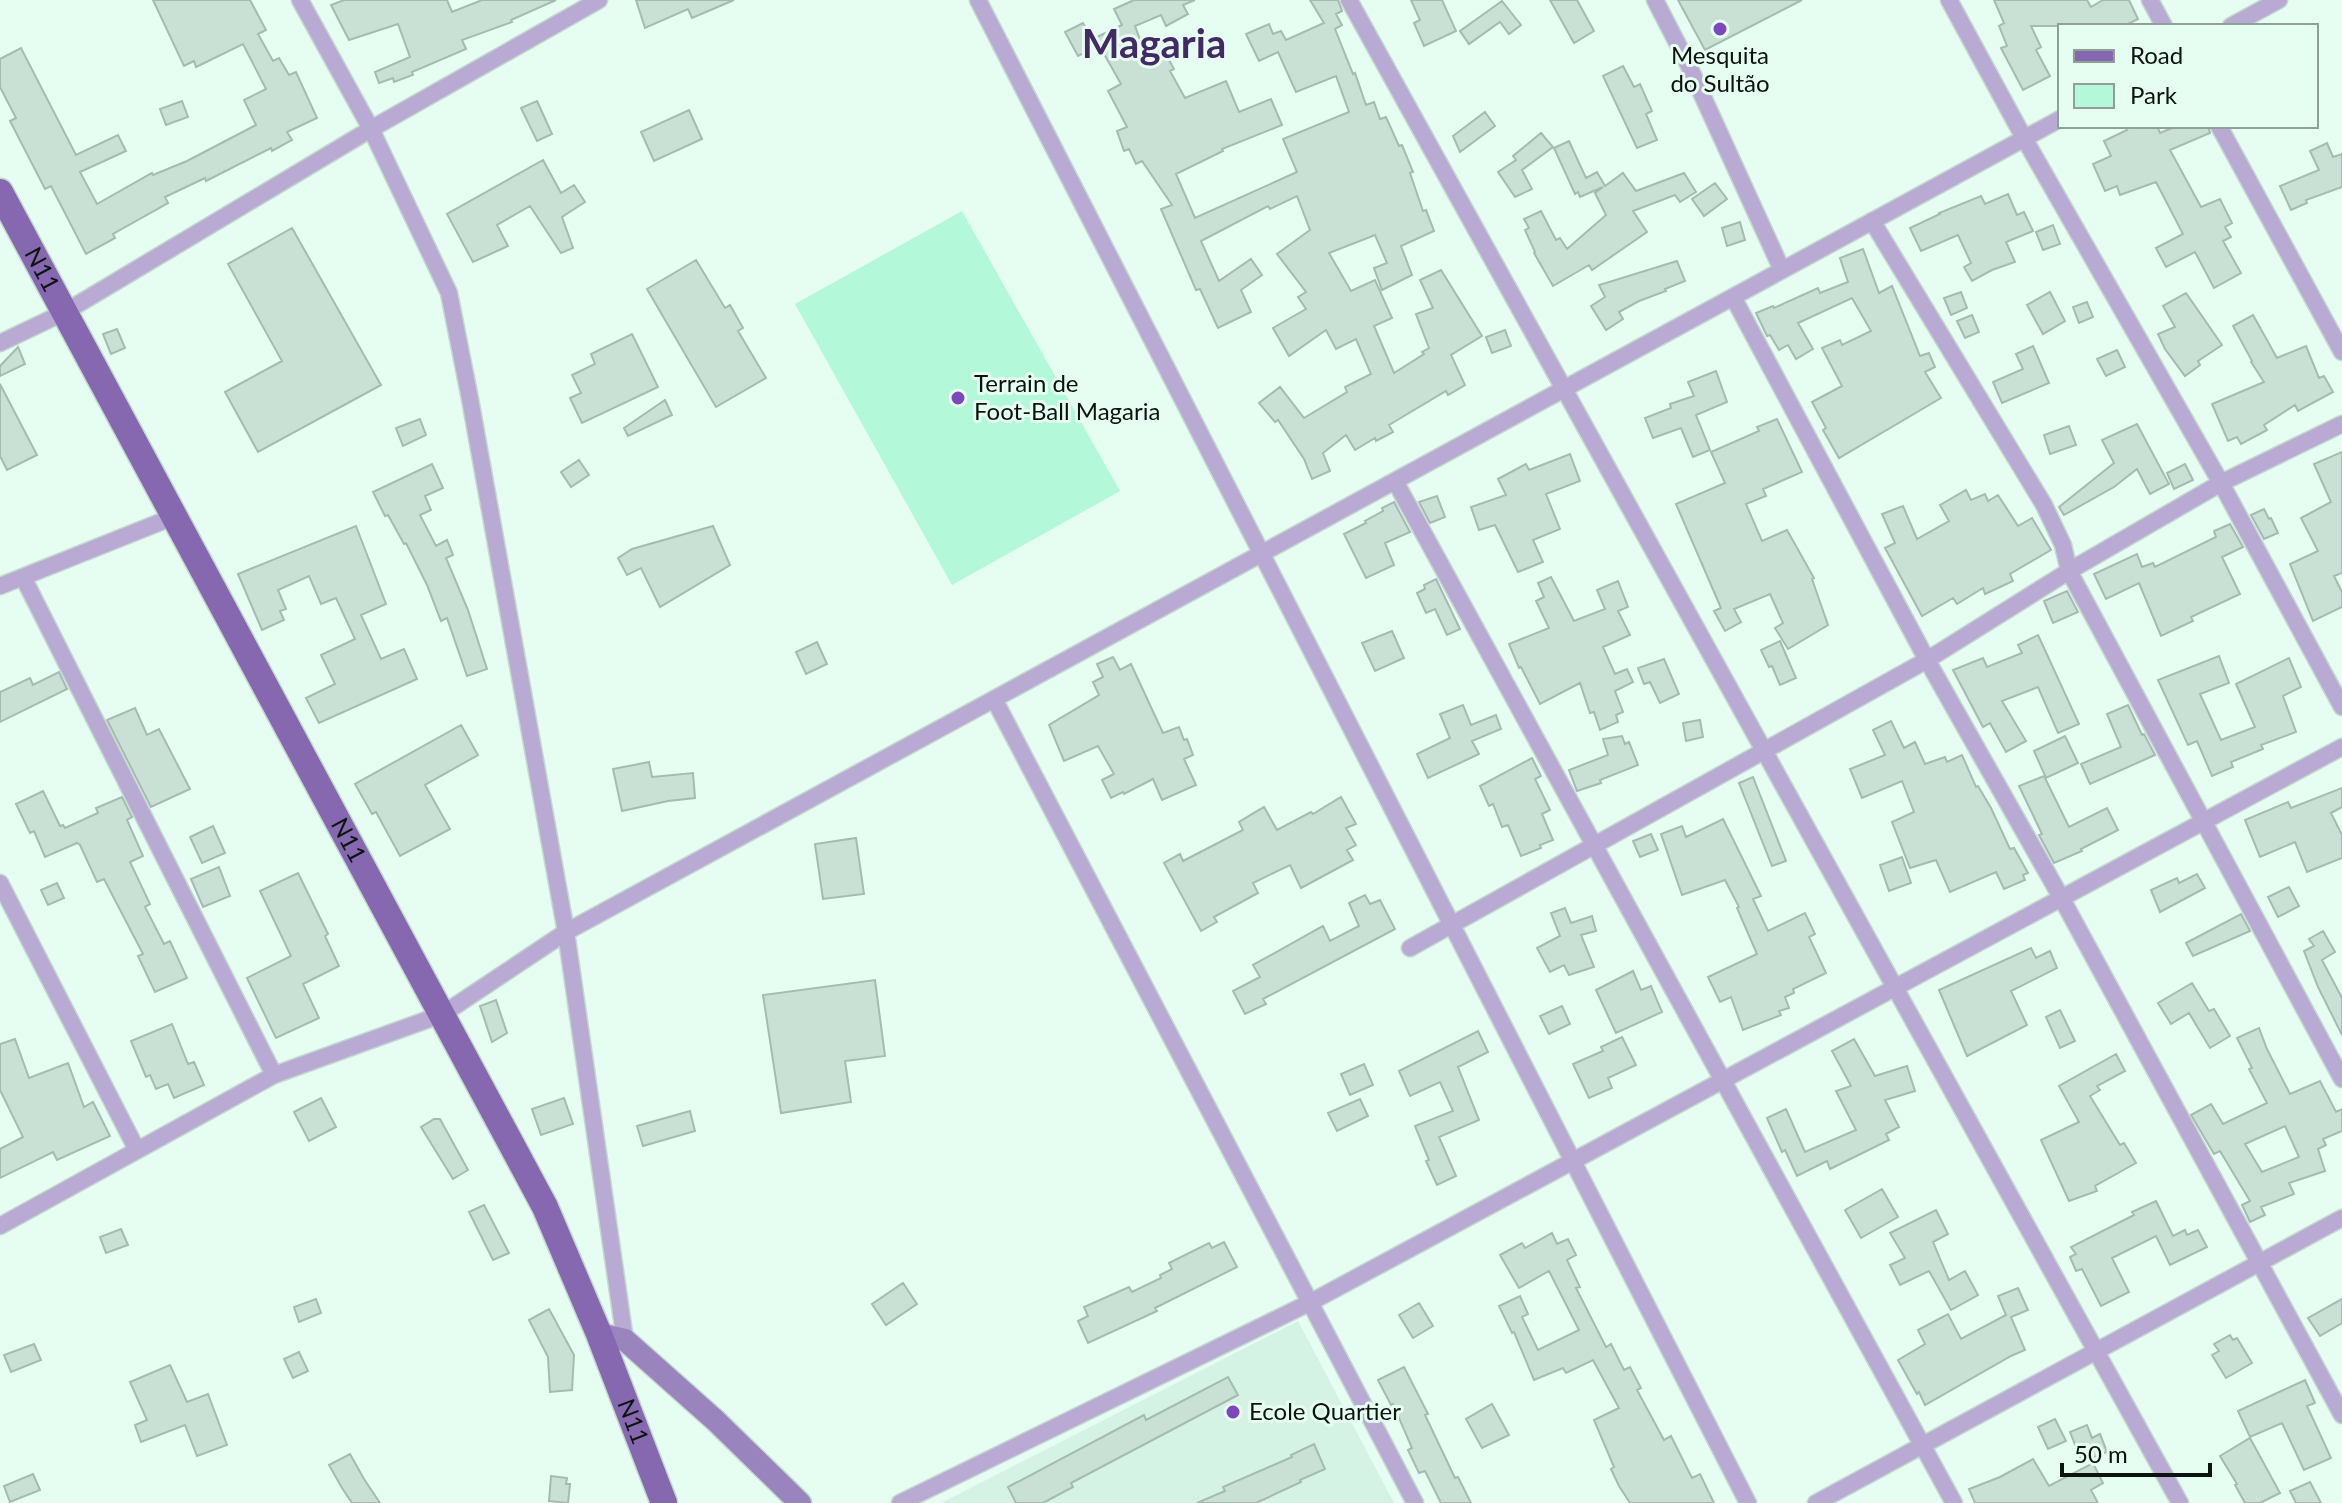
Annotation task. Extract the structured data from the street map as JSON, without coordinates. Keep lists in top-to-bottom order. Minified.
{"streets":{"main road":["N11"]},"districts":["Magaria"],"places":["Mesquita do Sultão","Terrain de Foot-Ball Magaria","Ecole Quartier"],"legend":["Road","Park"],"scale_bar":"50 m"}
